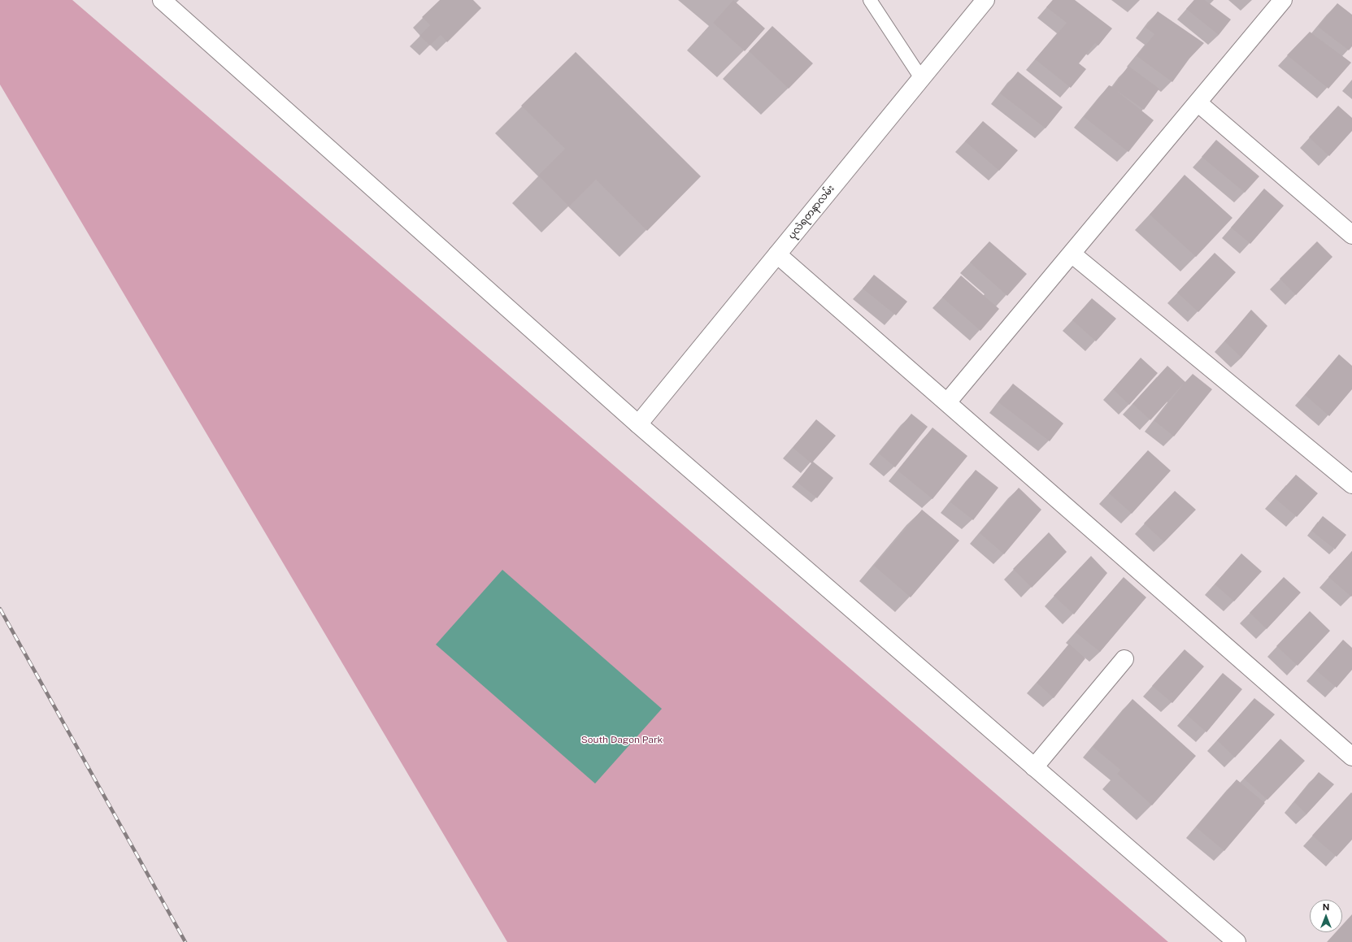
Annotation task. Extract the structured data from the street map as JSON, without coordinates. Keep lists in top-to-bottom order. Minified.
{"streets":{"street":["ပုလဲရတနာလမ်း"]},"parks":["South Dagon Park"],"north":"top"}
